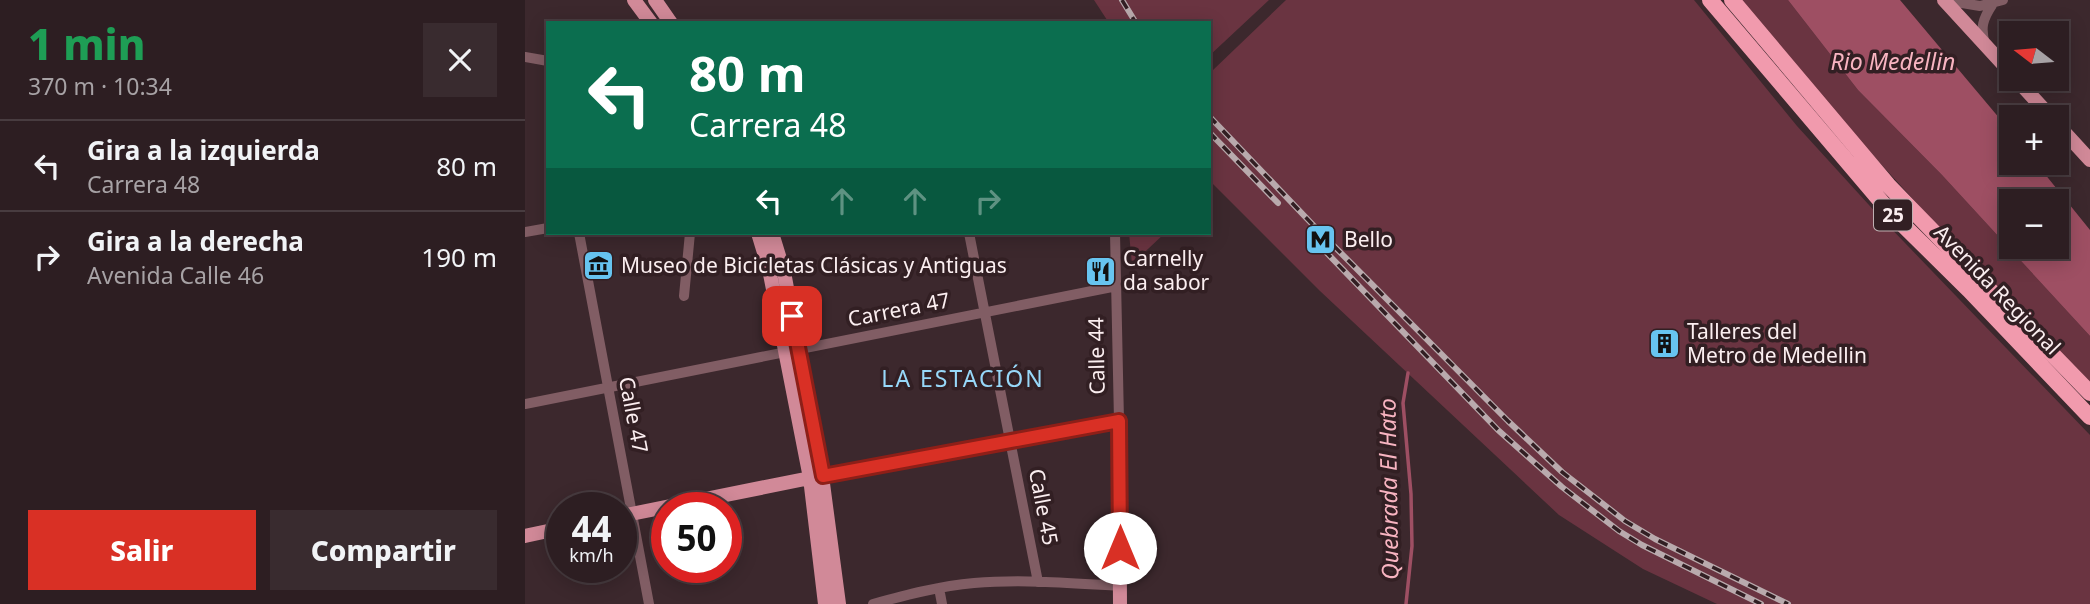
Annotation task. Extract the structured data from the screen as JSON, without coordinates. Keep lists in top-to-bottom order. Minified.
{"streets":{"highway":["25","Avenida Regional"],"main road":["Calle 44"],"street":["Carrera 47","Calle 47","Calle 45"]},"crossings":[["Carrera 47","Calle 44"],["Carrera 47","Calle 47"],["Carrera 47","Calle 45"]],"districts":["LA ESTACIÓN"],"water":["Rio Medellin","Quebrada El Hato"],"places":{"metro station":["Bello"],"museum":["Museo de Bicicletas Clásicas y Antiguas"],"restaurant":["Carnelly da sabor"],"building":["Talleres del Metro de Medellin"]},"north":"left","page":{"heading":["1 min","370 m · 10:34"],"map_buttons":["+","−"],"turn":["80 m","Carrera 48"],"list":[{"name":"Gira a la izquierda","note":"Carrera 48","value":"80 m"},{"name":"Gira a la derecha","note":"Avenida Calle 46","value":"190 m"}],"speed":"44 km/h","limit":"50","buttons":["Salir","Compartir"]}}
